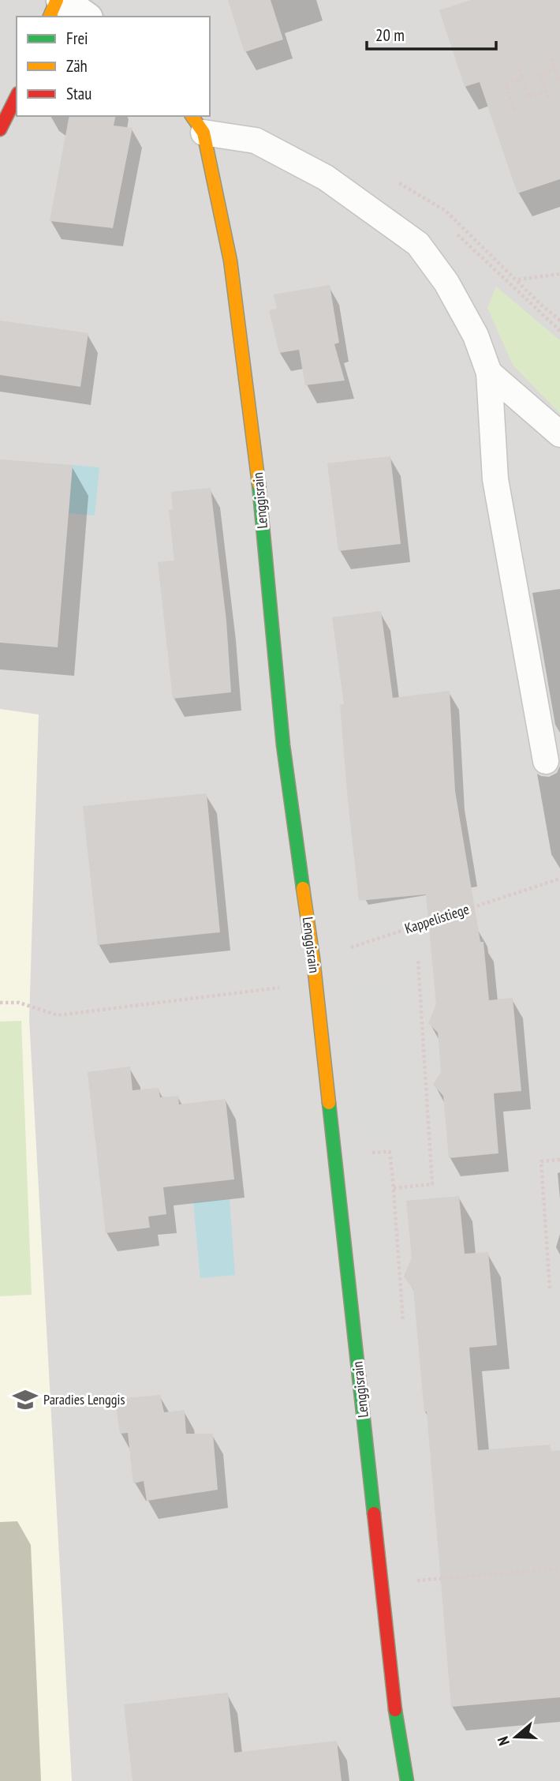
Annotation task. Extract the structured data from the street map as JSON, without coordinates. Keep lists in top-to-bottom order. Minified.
{"streets":{"street":["Lenggisrain"],"path":["Kappelistiege"]},"crossings":[["Lenggisrain","Kappelistiege"]],"places":{"school or university":["Paradies Lenggis"]},"legend":["Frei","Zäh","Stau"],"scale_bar":"20 m","north":"left"}
